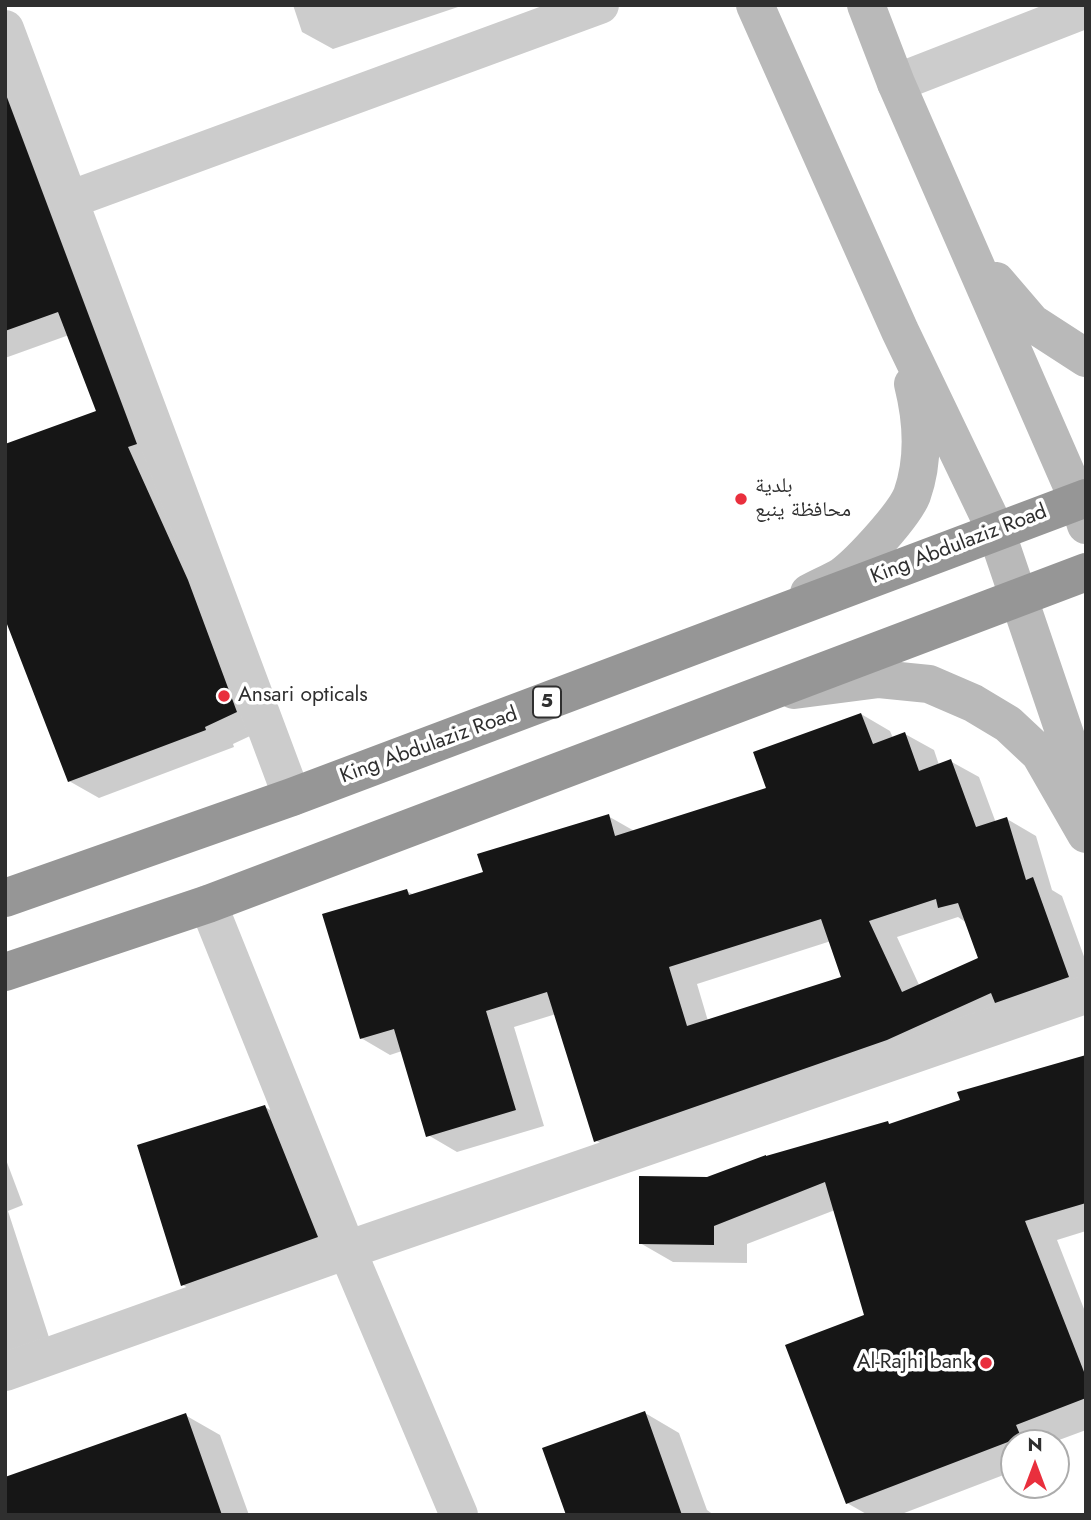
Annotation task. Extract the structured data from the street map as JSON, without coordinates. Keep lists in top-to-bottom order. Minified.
{"streets":{"highway":["King Abdulaziz Road","5"]},"places":["بلدية محافظة ينبع","Ansari opticals","Al-Rajhi bank"],"north":"top"}
